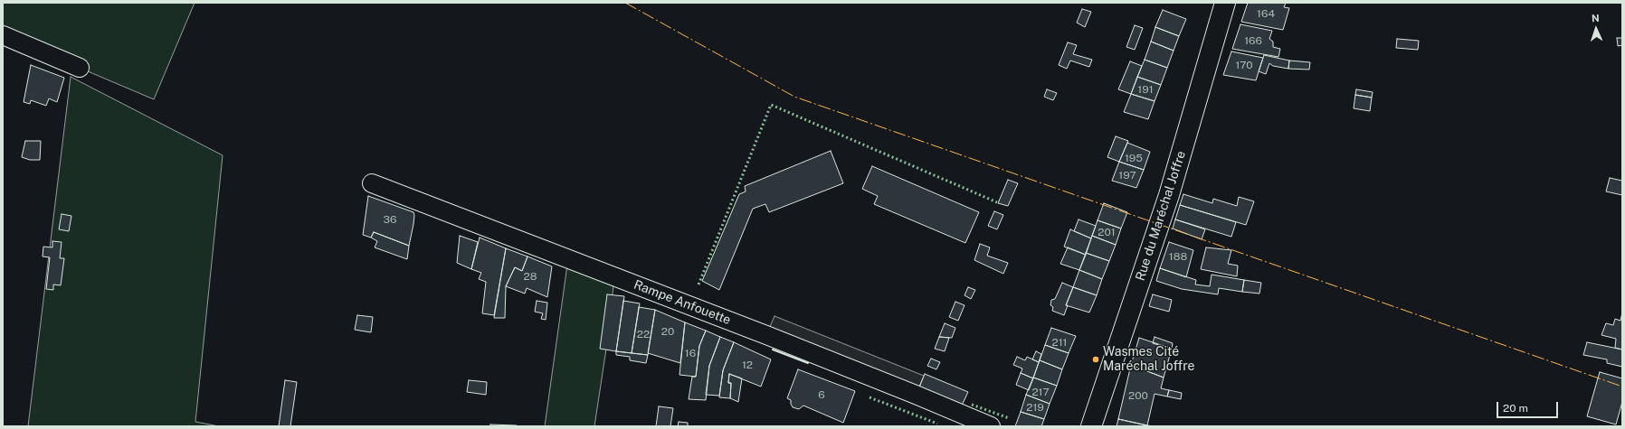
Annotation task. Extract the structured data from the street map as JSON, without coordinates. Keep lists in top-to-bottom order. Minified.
{"streets":{"street":["Rue du Maréchal Joffre","Rampe Anfouette"]},"places":["Wasmes Cité Maréchal Joffre"],"house_numbers":["164","166","170","191","195","197","36","201","188","28","20","22","211","16","12","217","6","200","219"],"scale_bar":"20 m","north":"top"}
